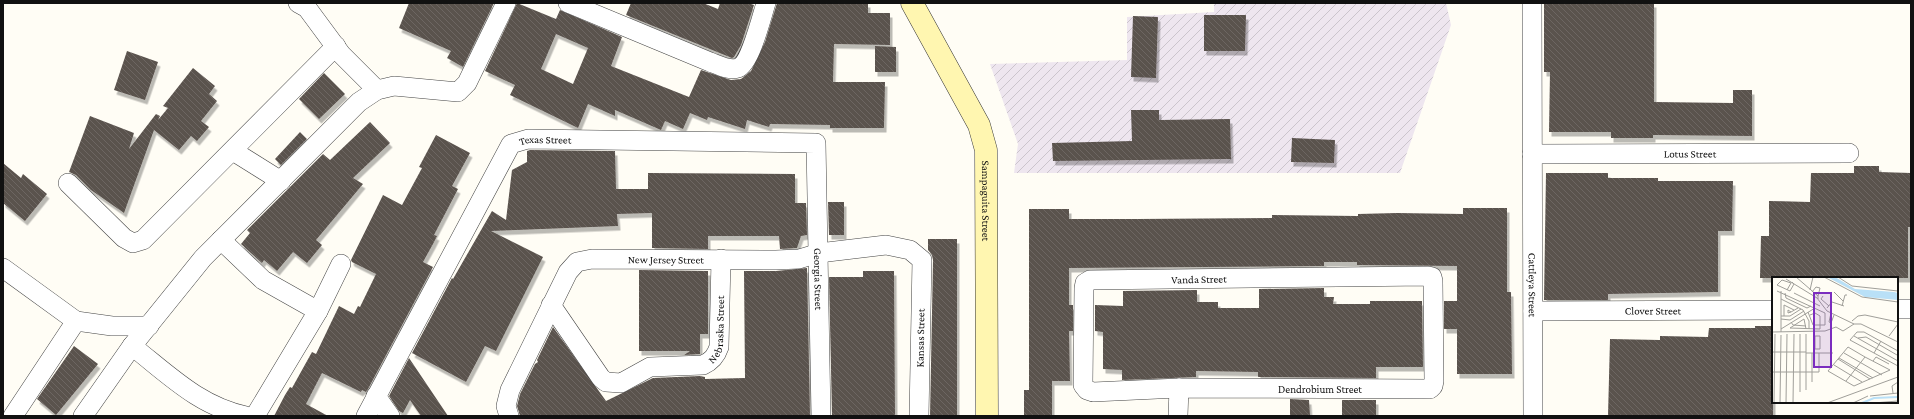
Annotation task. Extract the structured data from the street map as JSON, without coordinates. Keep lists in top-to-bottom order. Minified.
{"streets":{"main road":["Sampaguita Street"],"street":["Texas Street","Lotus Street","New Jersey Street","Georgia Street","Vanda Street","Cattleya Street","Clover Street","Nebraska Street","Kansas Street","Dendrobium Street"]},"crossings":[["Texas Street","Georgia Street"],["Lotus Street","Cattleya Street"],["New Jersey Street","Georgia Street"],["New Jersey Street","Nebraska Street"],["New Jersey Street","Kansas Street"],["Vanda Street","Dendrobium Street"],["Cattleya Street","Clover Street"]]}
